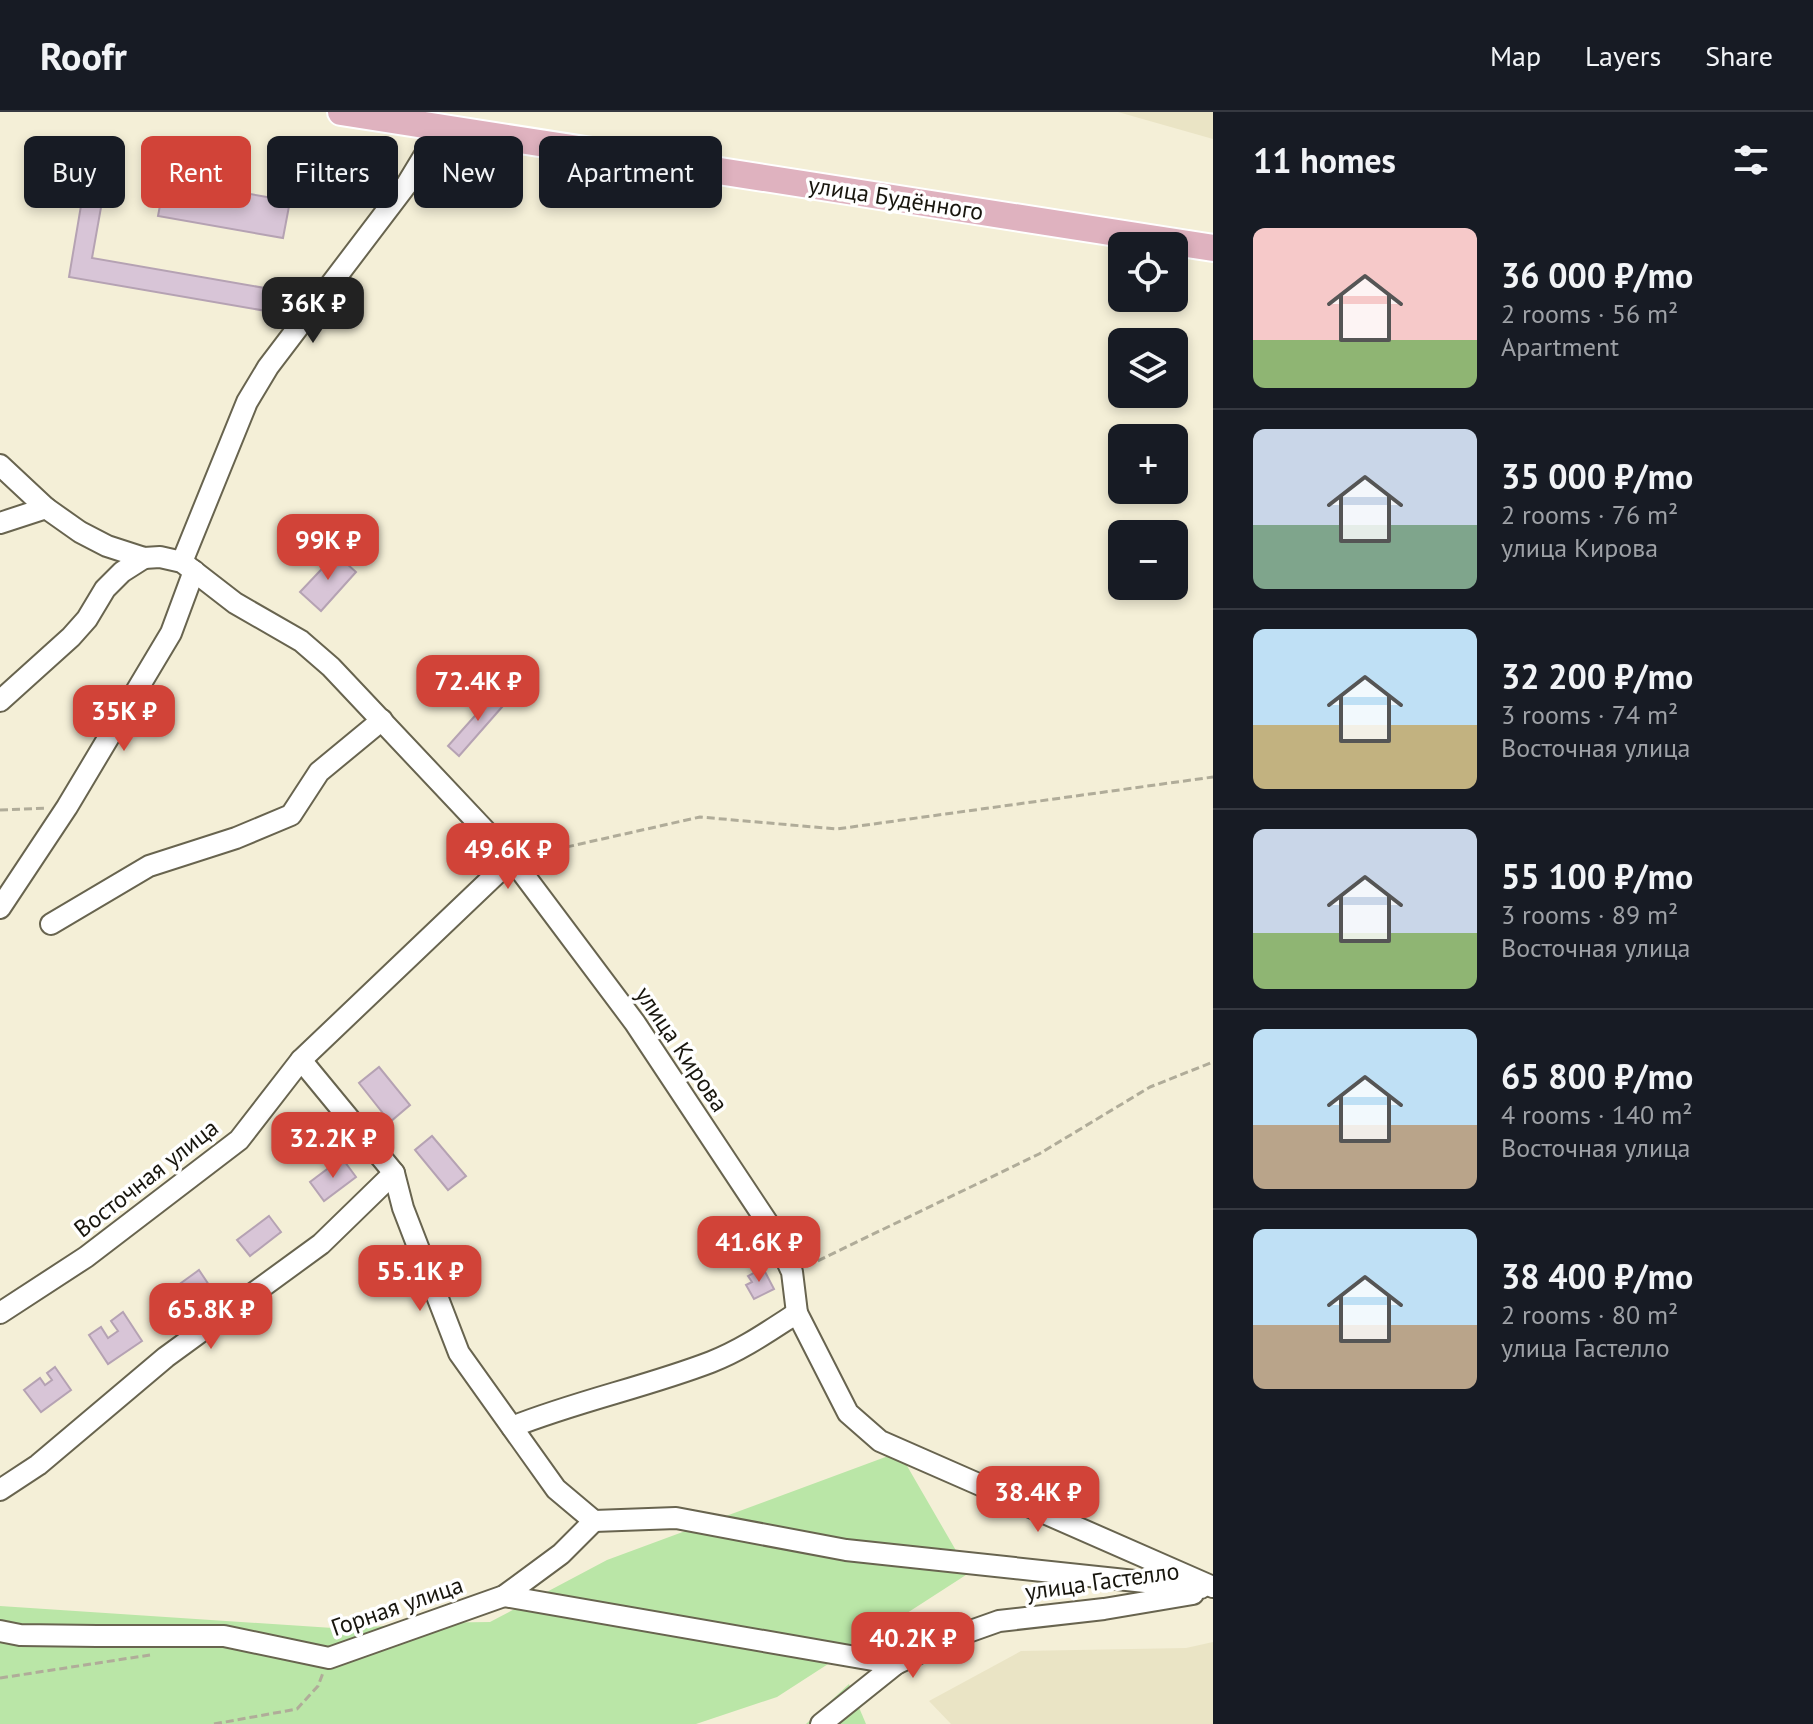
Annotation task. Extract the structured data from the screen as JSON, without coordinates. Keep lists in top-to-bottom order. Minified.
{"streets":{"main road":["улица Будённого"],"street":["улица Кирова","Восточная улица","улица Гастелло","Горная улица"]},"crossings":[["улица Кирова","Восточная улица"],["улица Кирова","улица Гастелло"]],"page":{"header":"Roofr","nav":["Map","Layers","Share"],"heading":"11 homes","chip":["Buy","Rent","Filters","New","Apartment"],"list":[{"name":"36 000 ₽/mo","note":"2 rooms · 56 m² · Apartment"},{"name":"35 000 ₽/mo","note":"2 rooms · 76 m² · улица Кирова"},{"name":"32 200 ₽/mo","note":"3 rooms · 74 m² · Восточная улица"},{"name":"55 100 ₽/mo","note":"3 rooms · 89 m² · Восточная улица"},{"name":"65 800 ₽/mo","note":"4 rooms · 140 m² · Восточная улица"},{"name":"38 400 ₽/mo","note":"2 rooms · 80 m² · улица Гастелло"}],"map_buttons":["+","−"],"price":["36K ₽","99K ₽","72.4K ₽","35K ₽","49.6K ₽","32.2K ₽","41.6K ₽","55.1K ₽","65.8K ₽","38.4K ₽","40.2K ₽"]}}
